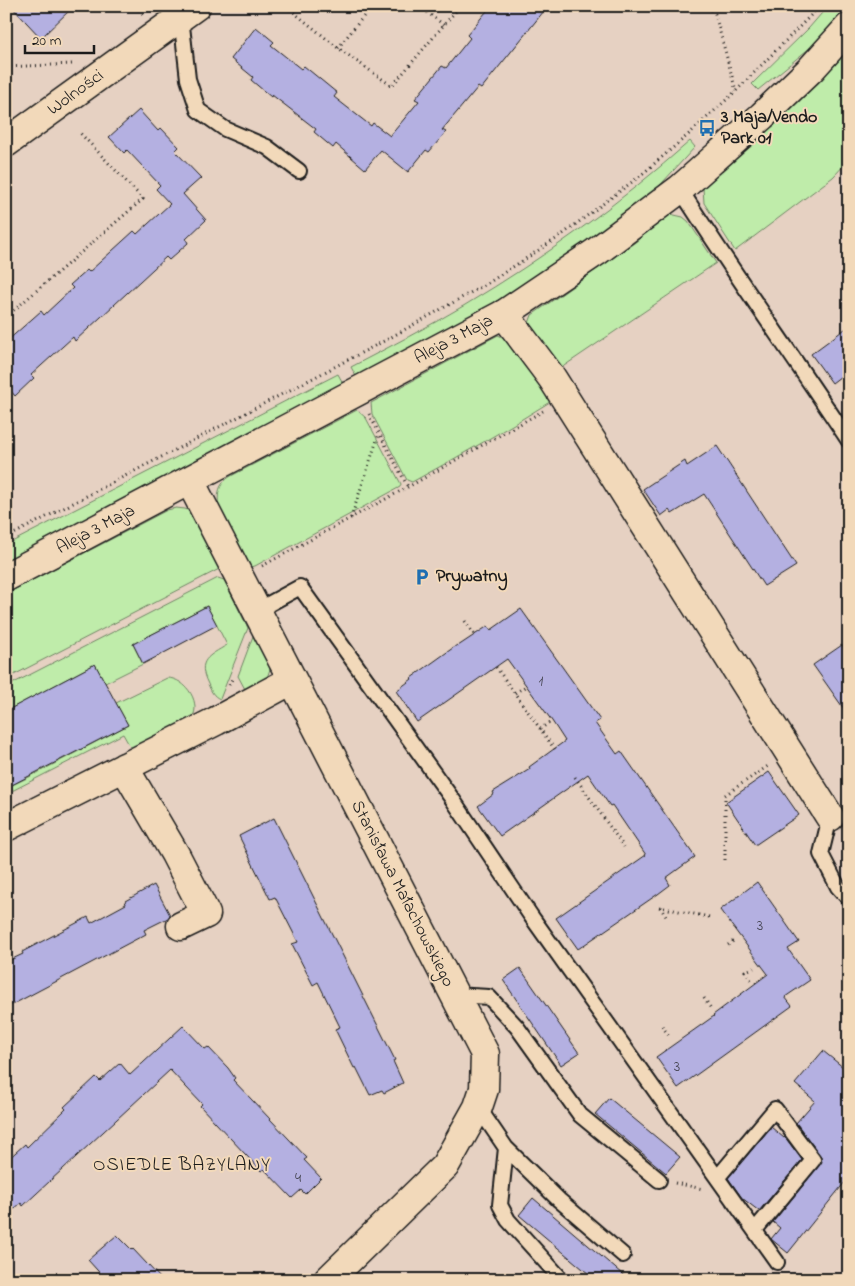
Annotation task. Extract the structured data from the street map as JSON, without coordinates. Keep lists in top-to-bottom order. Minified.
{"streets":{"street":["Wolności","Aleja 3 Maja","Stanisława Małachowskiego"]},"crossings":[["Aleja 3 Maja","Stanisława Małachowskiego"]],"districts":["OSIEDLE BAZYLANY"],"places":{"bus stop":["3 Maja/Vendo Park 01"],"parking":["Prywatny"]},"house_numbers":["1","3","3","4"],"scale_bar":"20 m"}
